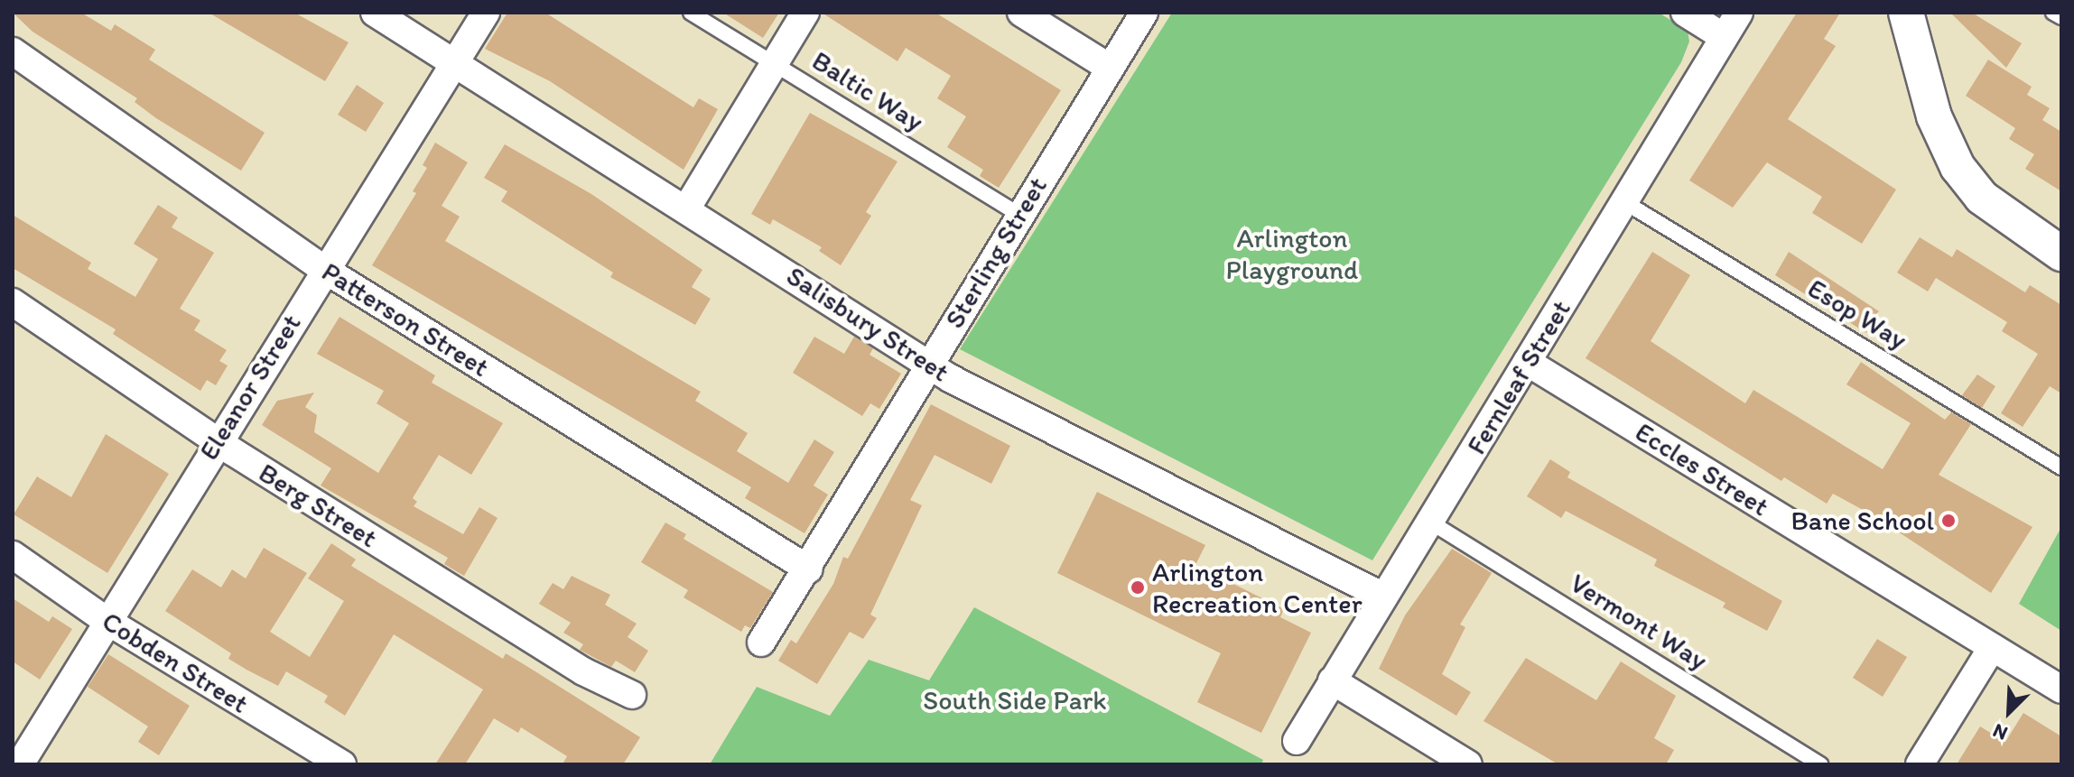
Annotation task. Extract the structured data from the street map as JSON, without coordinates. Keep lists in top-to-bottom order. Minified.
{"streets":{"street":["Sterling Street","Patterson Street","Salisbury Street","Fernleaf Street","Eleanor Street","Eccles Street","Berg Street","Cobden Street"],"lane":["Baltic Way","Esop Way","Vermont Way"]},"crossings":[["Baltic Way","Sterling Street"],["Sterling Street","Patterson Street"],["Sterling Street","Salisbury Street"],["Esop Way","Fernleaf Street"],["Patterson Street","Eleanor Street"],["Salisbury Street","Fernleaf Street"],["Salisbury Street","Eleanor Street"],["Fernleaf Street","Eccles Street"],["Fernleaf Street","Vermont Way"],["Eleanor Street","Berg Street"],["Eleanor Street","Cobden Street"]],"parks":["Arlington Playground","South Side Park"],"places":["Bane School","Arlington Recreation Center"],"north":"bottom left"}
